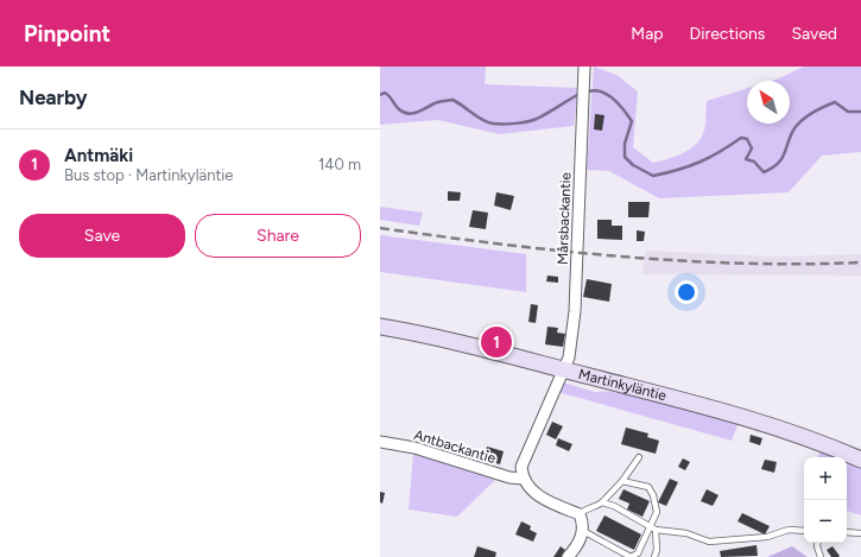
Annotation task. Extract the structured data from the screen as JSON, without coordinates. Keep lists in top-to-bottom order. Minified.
{"streets":{"street":["Mårsbackantie","Martinkyläntie","Antbackantie"]},"crossings":[["Mårsbackantie","Martinkyläntie"],["Mårsbackantie","Antbackantie"]],"north":"top left","page":{"header":"Pinpoint","nav":["Map","Directions","Saved"],"heading":"Nearby","list":[{"mark":"1","name":"Antmäki","note":"Bus stop · Martinkyläntie","value":"140 m"}],"buttons":["Save","Share"],"pins":"1","map_buttons":["+","−"]}}
